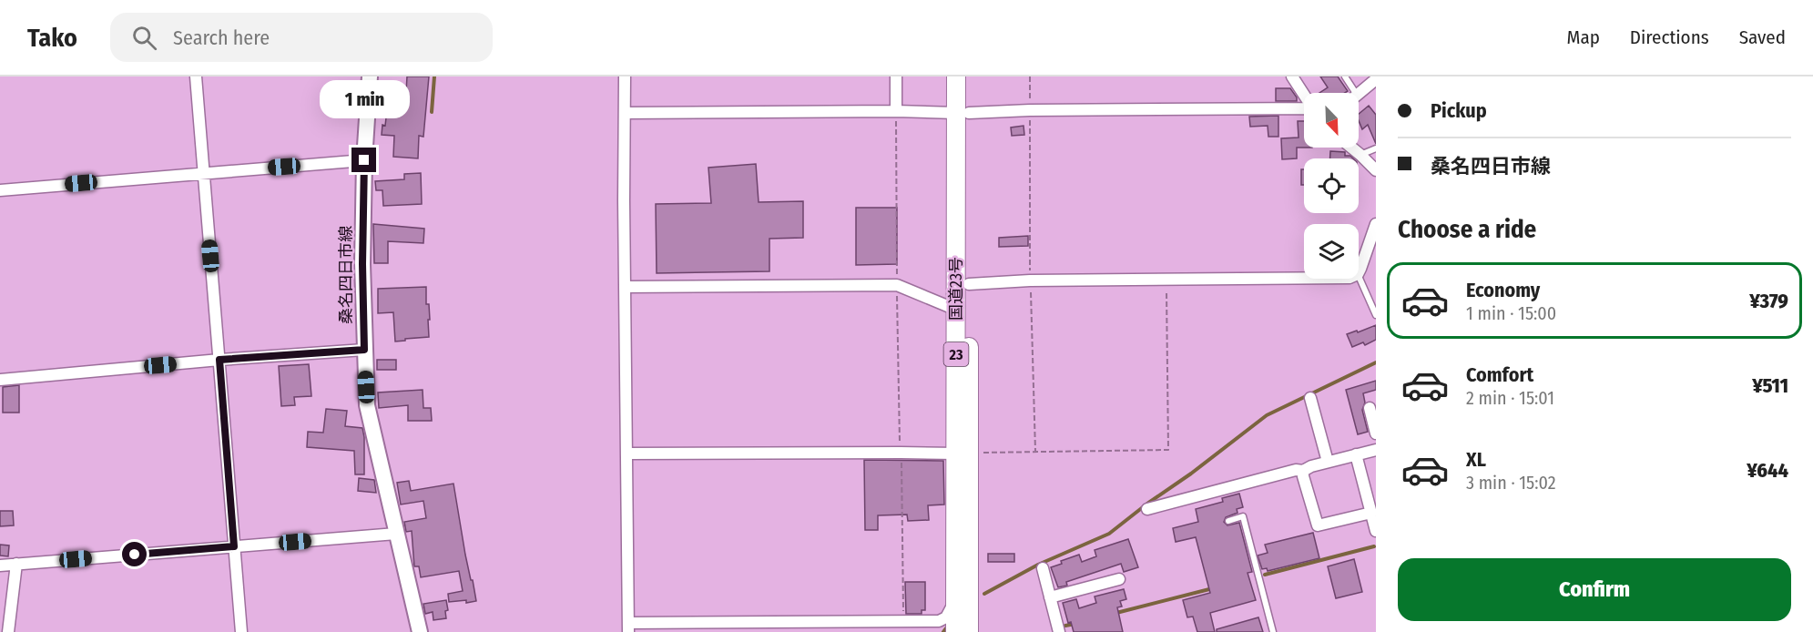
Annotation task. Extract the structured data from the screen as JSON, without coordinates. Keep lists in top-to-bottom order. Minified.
{"streets":{"highway":["国道23号","23"],"main road":["桑名四日市線"]},"north":"bottom right","page":{"header":"Tako","search":"Search here","nav":["Map","Directions","Saved"],"banner":["Pickup","桑名四日市線"],"bubble":"1 min","heading":"Choose a ride","list":[{"name":"Economy","note":"1 min · 15:00","value":"¥379"},{"name":"Comfort","note":"2 min · 15:01","value":"¥511"},{"name":"XL","note":"3 min · 15:02","value":"¥644"}],"buttons":"Confirm"}}
